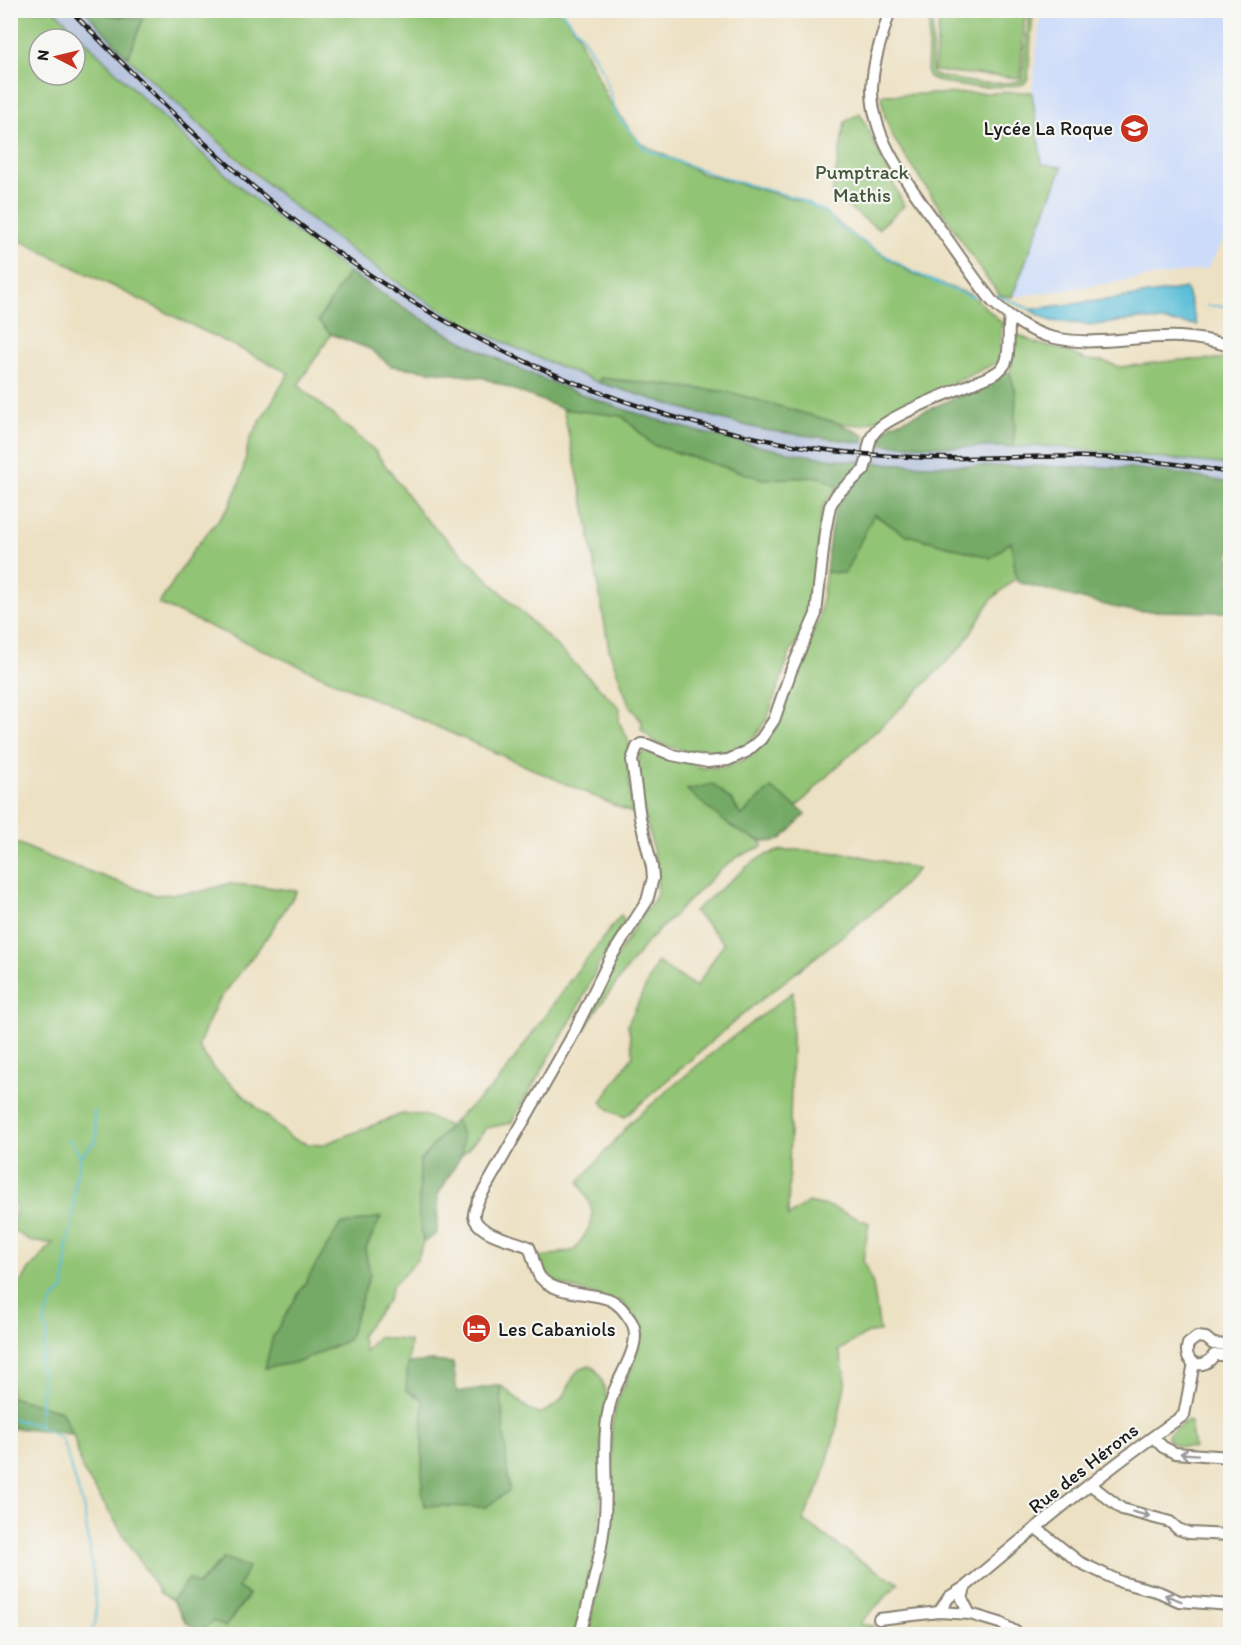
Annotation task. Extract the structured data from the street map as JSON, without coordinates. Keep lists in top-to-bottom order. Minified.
{"streets":{"street":["Rue des Hérons"]},"parks":["Pumptrack Mathis"],"places":{"school or university":["Lycée La Roque"],"hotel":["Les Cabaniols"]},"north":"left"}
